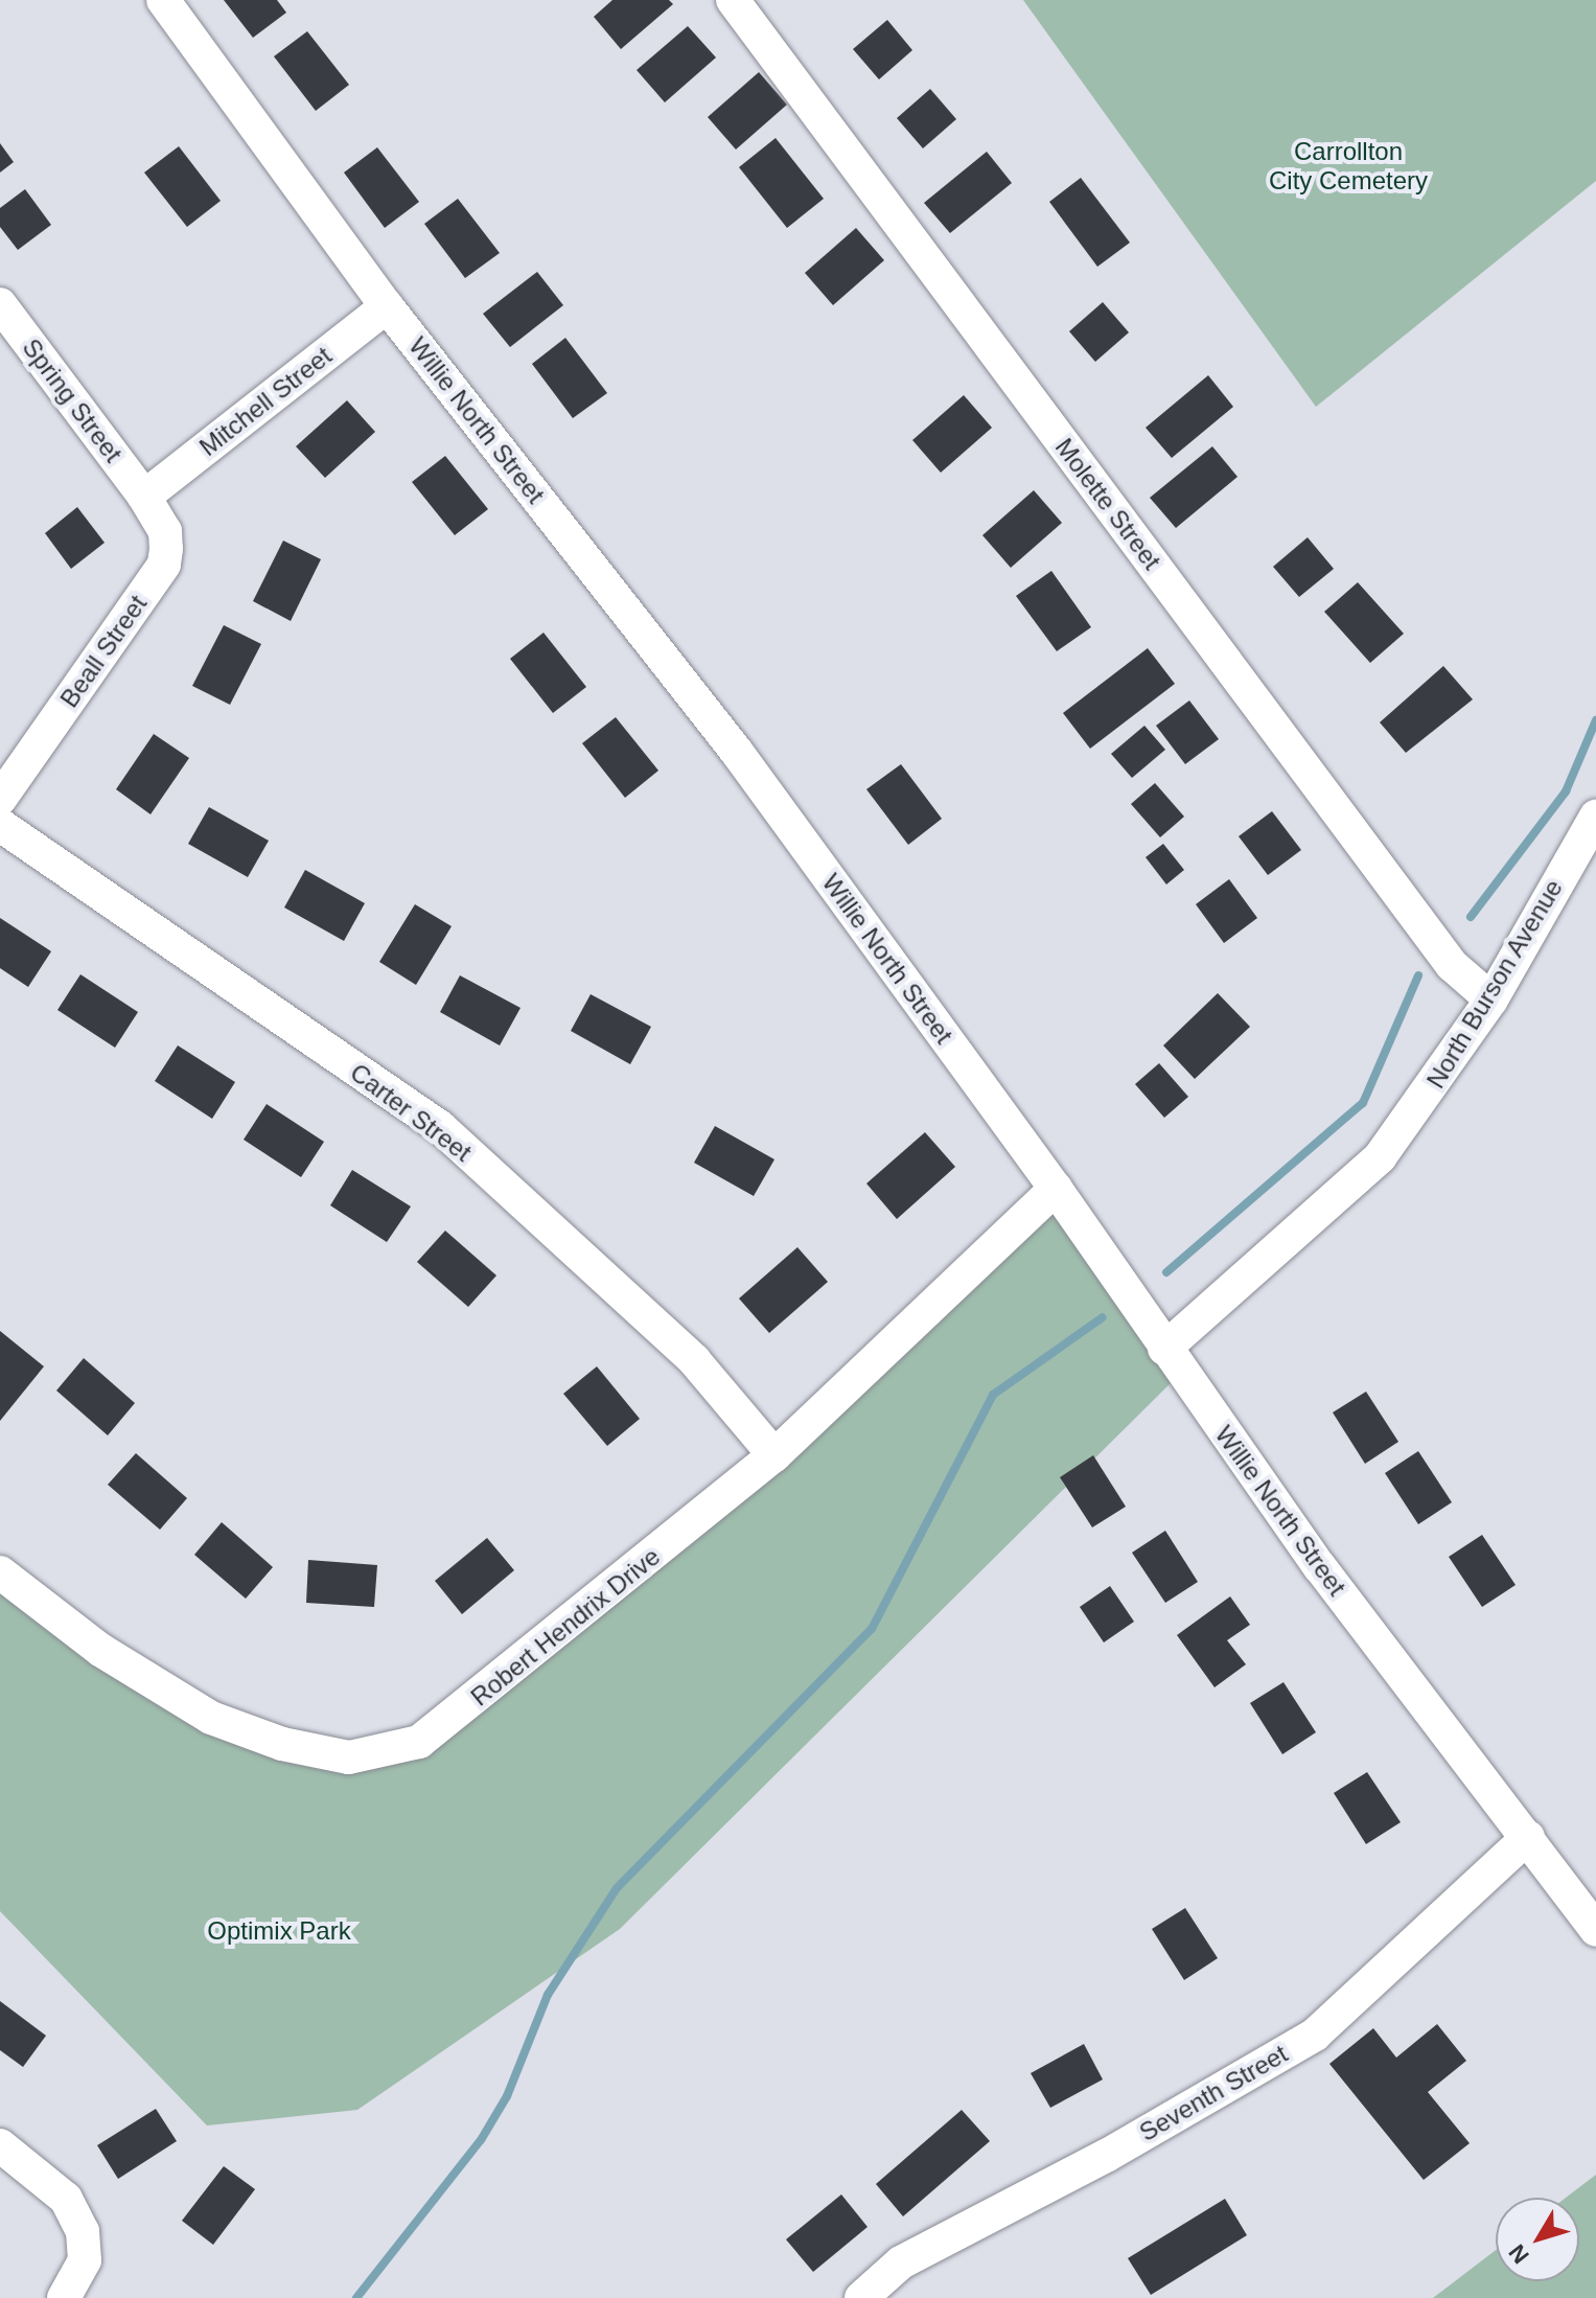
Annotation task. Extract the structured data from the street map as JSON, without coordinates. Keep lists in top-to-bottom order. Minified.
{"streets":{"street":["Spring Street","Mitchell Street","Willie North Street","Molette Street","Beall Street","North Burson Avenue","Carter Street","Robert Hendrix Drive","Seventh Street"]},"crossings":[["Spring Street","Mitchell Street"],["Spring Street","Beall Street"],["Mitchell Street","Willie North Street"],["Mitchell Street","Beall Street"],["Willie North Street","North Burson Avenue"],["Willie North Street","Robert Hendrix Drive"],["Willie North Street","Seventh Street"],["Molette Street","North Burson Avenue"],["Carter Street","Robert Hendrix Drive"]],"parks":["Carrollton City Cemetery","Optimix Park"],"north":"bottom left"}
